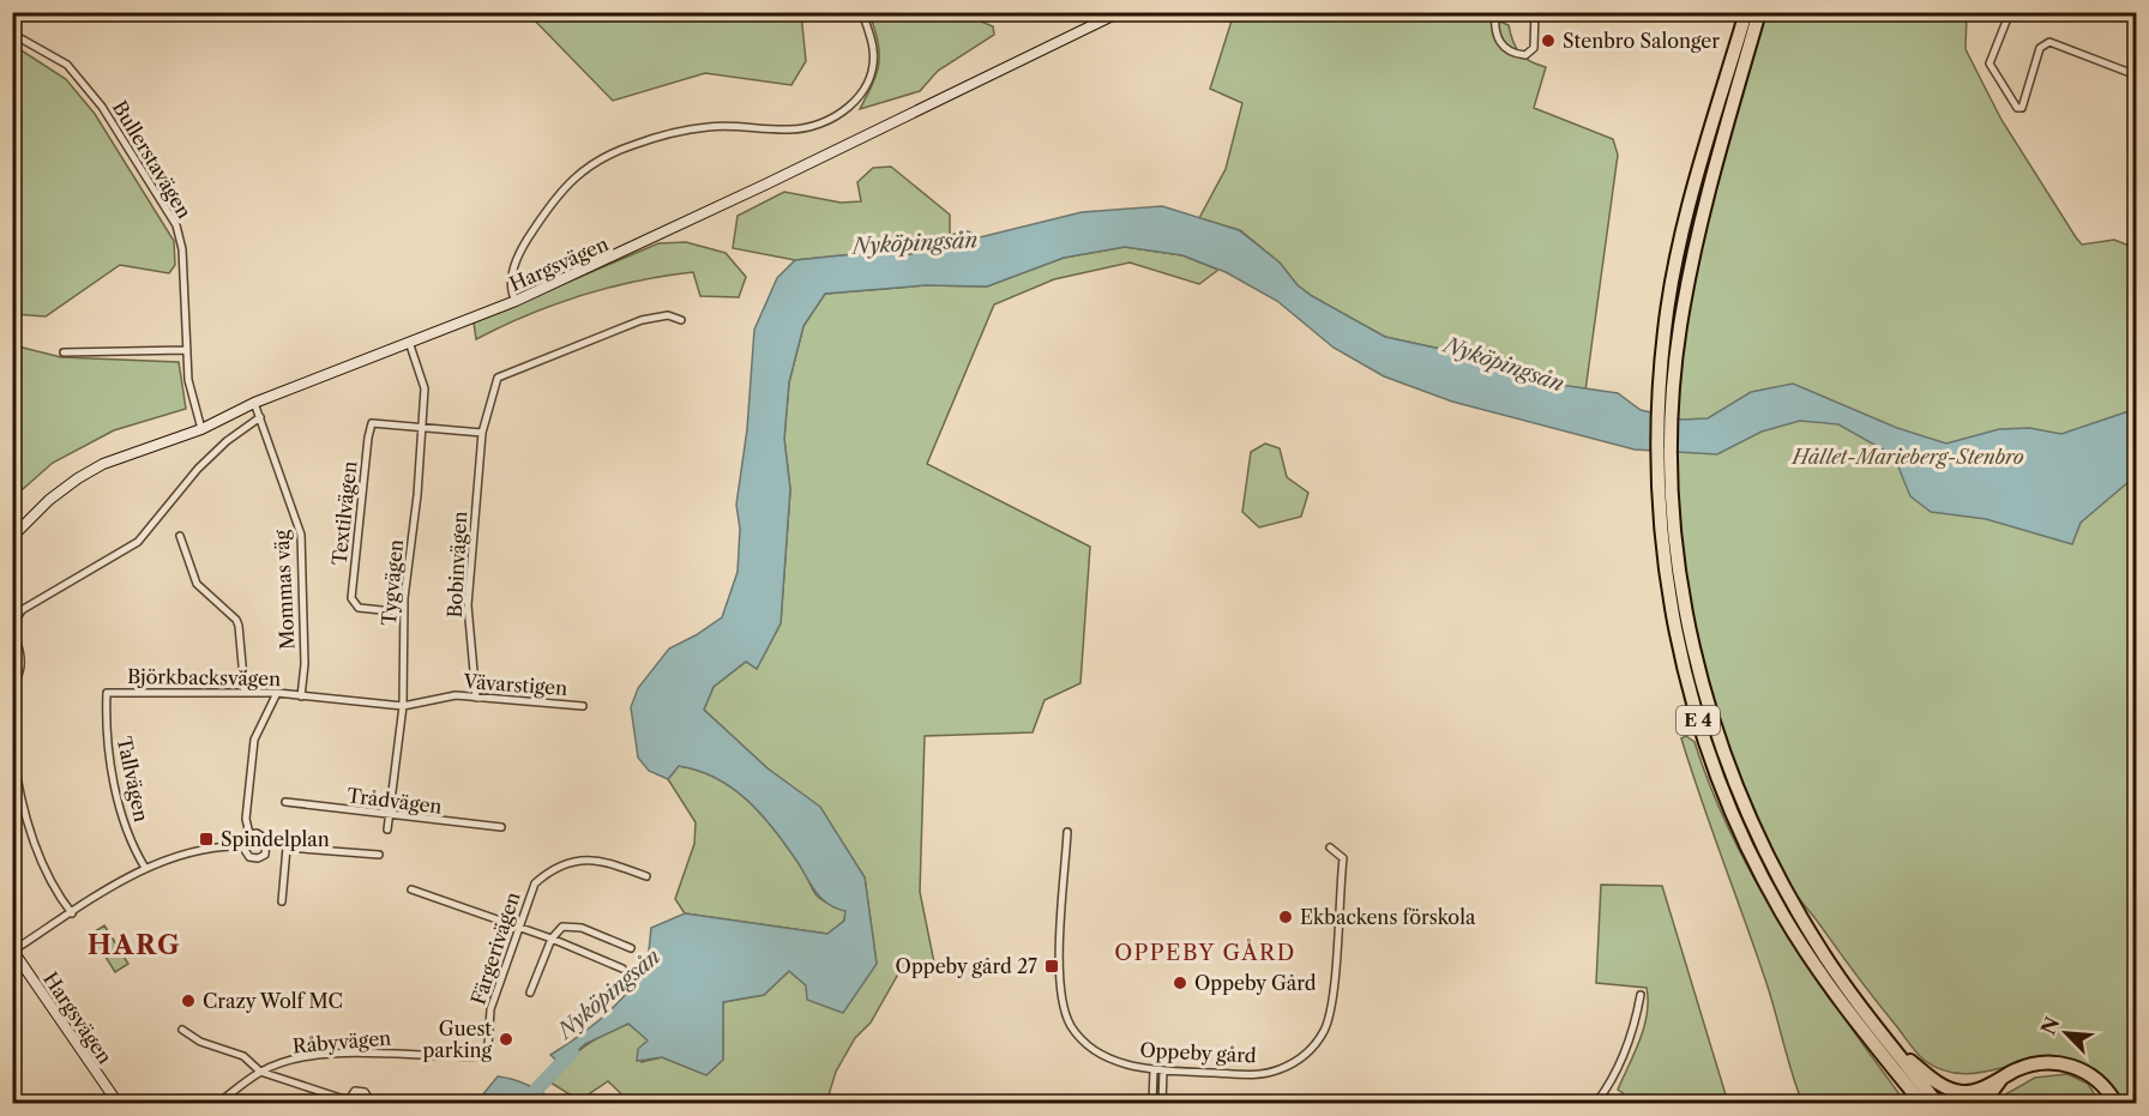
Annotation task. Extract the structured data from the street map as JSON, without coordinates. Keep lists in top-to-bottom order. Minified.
{"streets":{"highway":["E 4"],"street":["Bullerstavägen","Hargsvägen","Textilvägen","Bobinvägen","Tygvägen","Mommas väg","Björkbacksvägen","Vävarstigen","Tallvägen","Trådvägen","Färgerivägen","Råbyvägen","Oppeby gård"]},"crossings":[["Bullerstavägen","Hargsvägen"],["Hargsvägen","Tygvägen"],["Hargsvägen","Mommas väg"],["Textilvägen","Tygvägen"],["Bobinvägen","Vävarstigen"],["Tygvägen","Vävarstigen"],["Tygvägen","Trådvägen"],["Mommas väg","Björkbacksvägen"],["Björkbacksvägen","Tallvägen"],["Färgerivägen","Råbyvägen"]],"districts":["HARG","OPPEBY GÅRD"],"water":["Nyköpingsån"],"parks":["Hållet-Marieberg-Stenbro"],"places":{"other":["Stenbro Salonger","Ekbackens förskola","Oppeby Gård","Crazy Wolf MC","Guest parking"],"transit":["Spindelplan","Oppeby gård 27"]},"north":"top left"}
